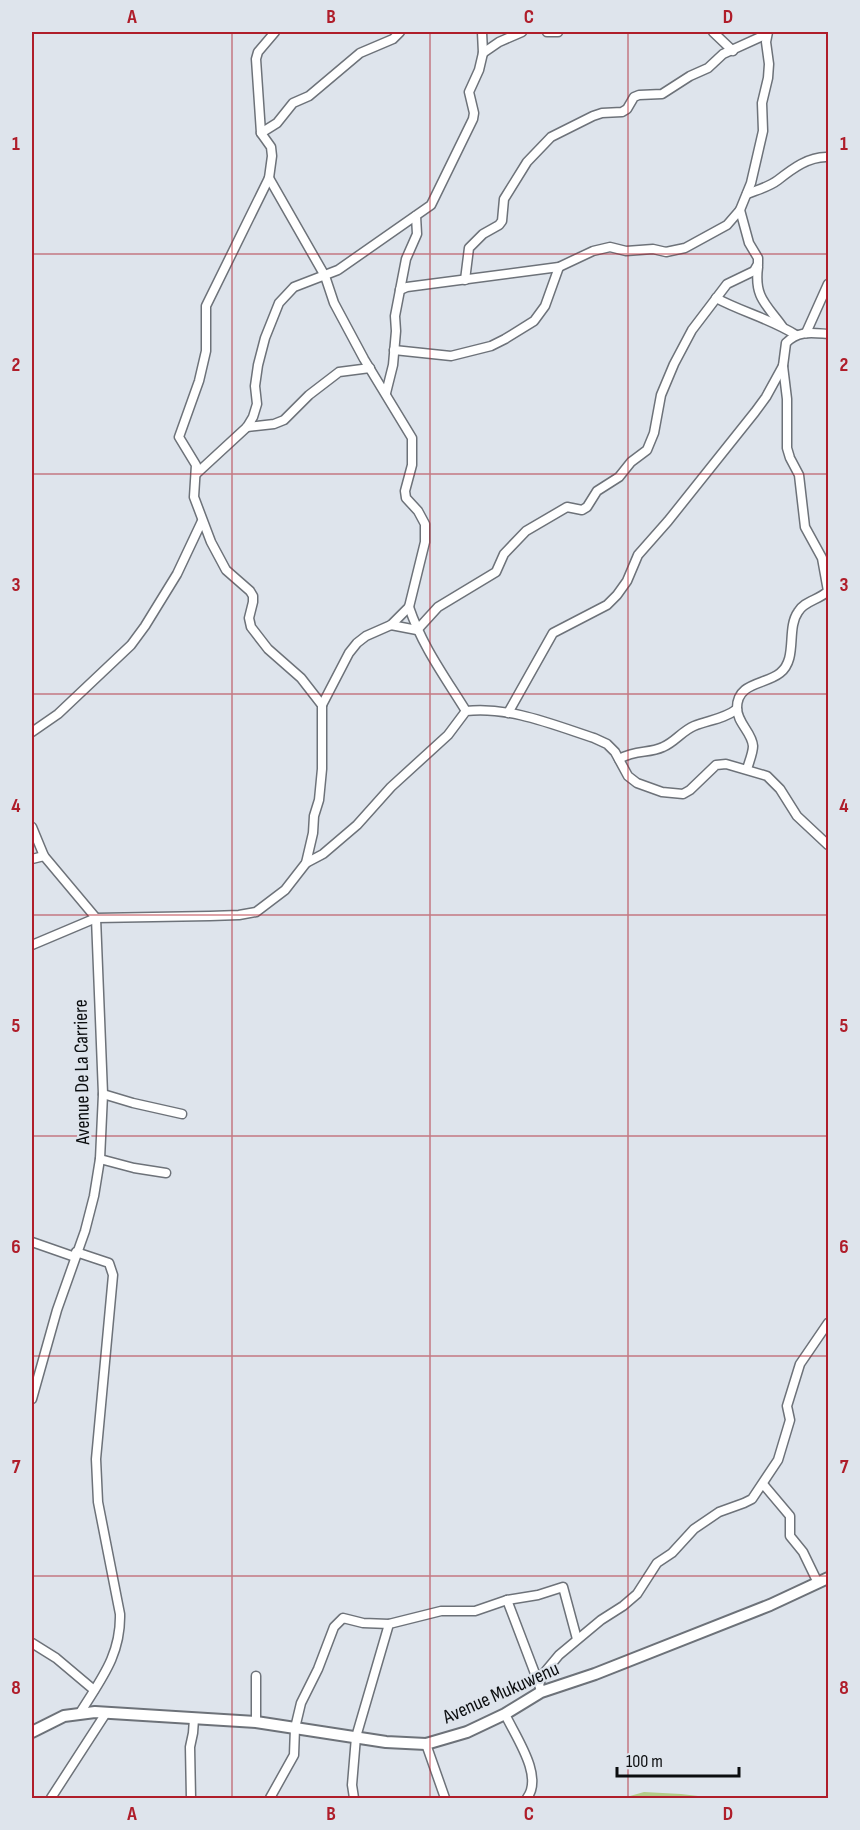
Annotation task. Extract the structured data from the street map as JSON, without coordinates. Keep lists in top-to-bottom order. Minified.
{"streets":{"street":["Avenue De La Carriere","Avenue Mukuwenu"]},"scale_bar":"100 m","grid":{"columns":["A","B","C","D"],"rows":["1","2","3","4","5","6","7","8"]}}
